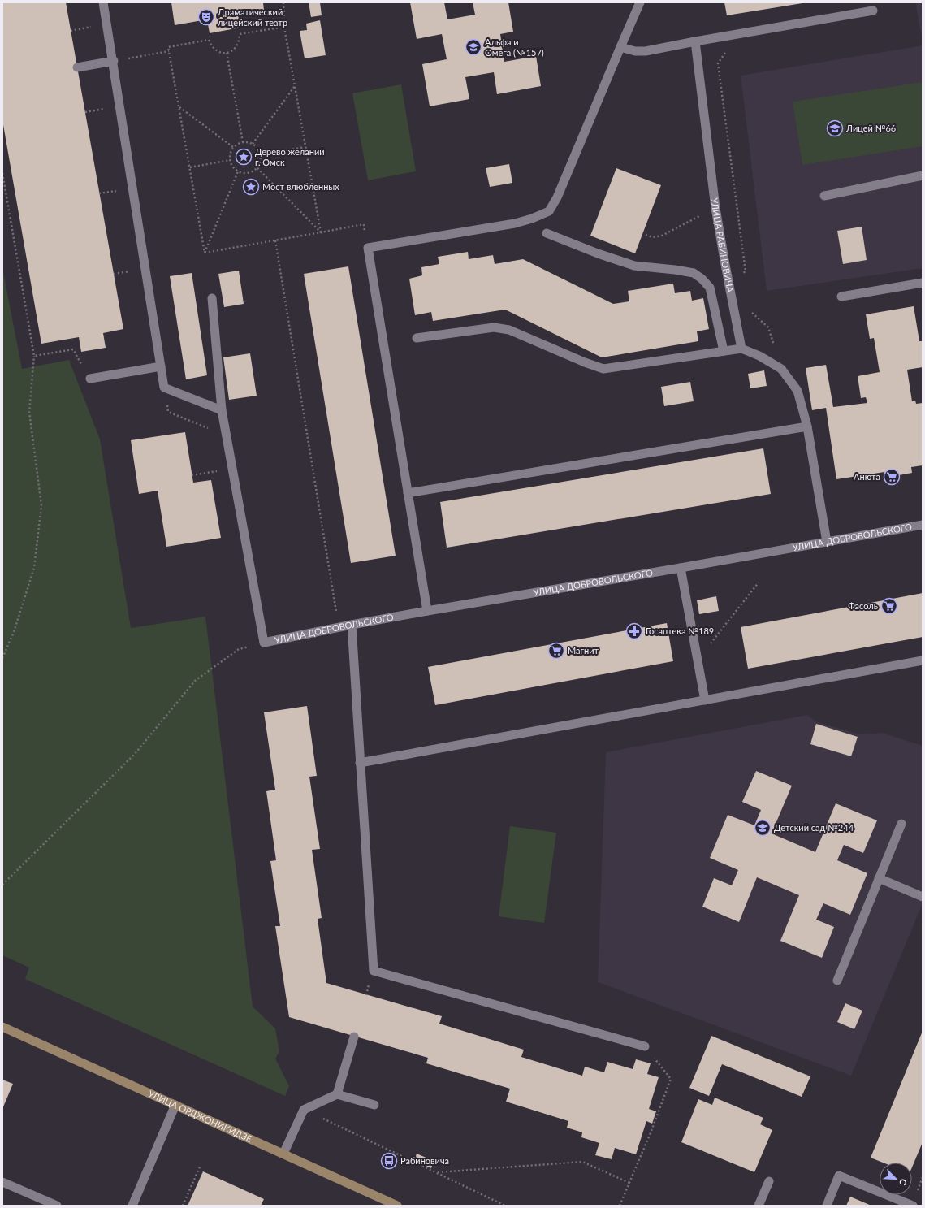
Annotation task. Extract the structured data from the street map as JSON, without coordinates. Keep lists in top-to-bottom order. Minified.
{"streets":{"main road":["УЛИЦА ОРДЖОНИКИДЗЕ"],"street":["УЛИЦА РАБИНОВИЧА","УЛИЦА ДОБРОВОЛЬСКОГО"]},"places":{"theatre":["Драматический лицейский театр"],"school or university":["Альфа и Омега (№157)","Лицей №66","Детский сад №244"],"place":["Дерево желаний г. Омск","Мост влюбленных"],"supermarket":["Анюта","Фасоль","Магнит"],"pharmacy":["Госаптека №189"],"bus stop":["Рабиновича"]},"north":"bottom right"}
